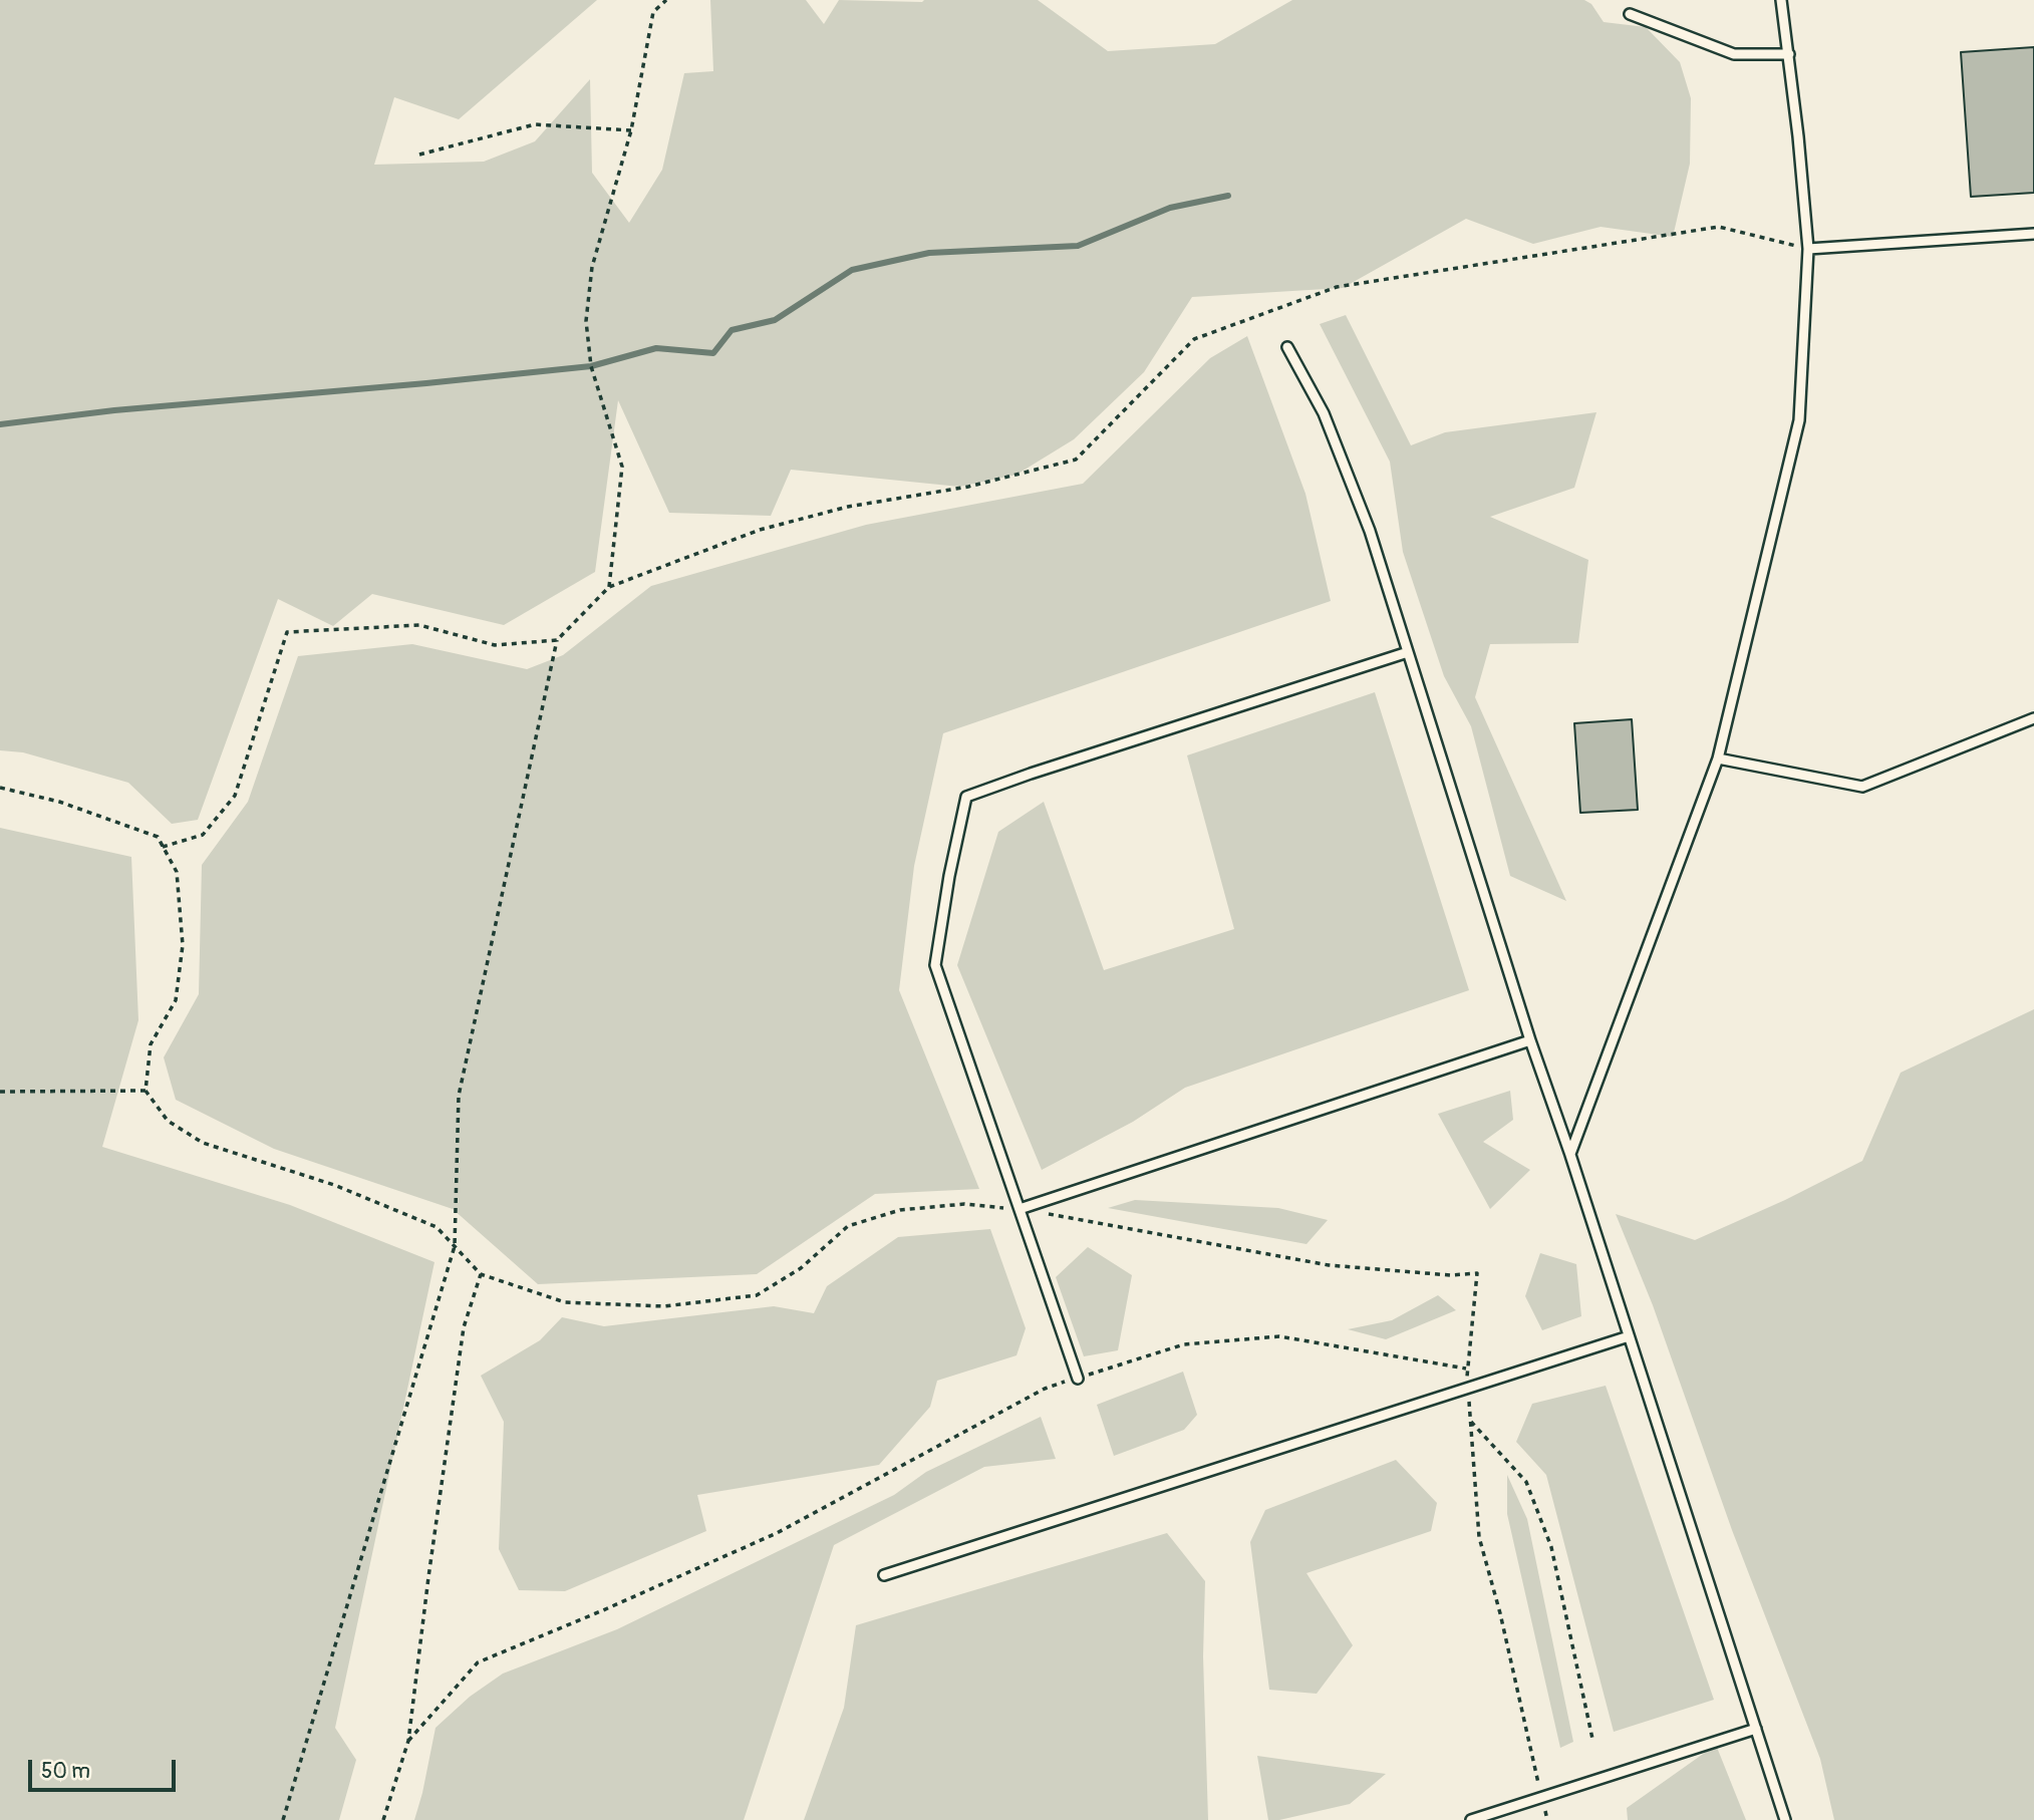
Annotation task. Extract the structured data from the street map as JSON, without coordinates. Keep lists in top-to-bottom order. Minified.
{"scale_bar":"50 m"}
